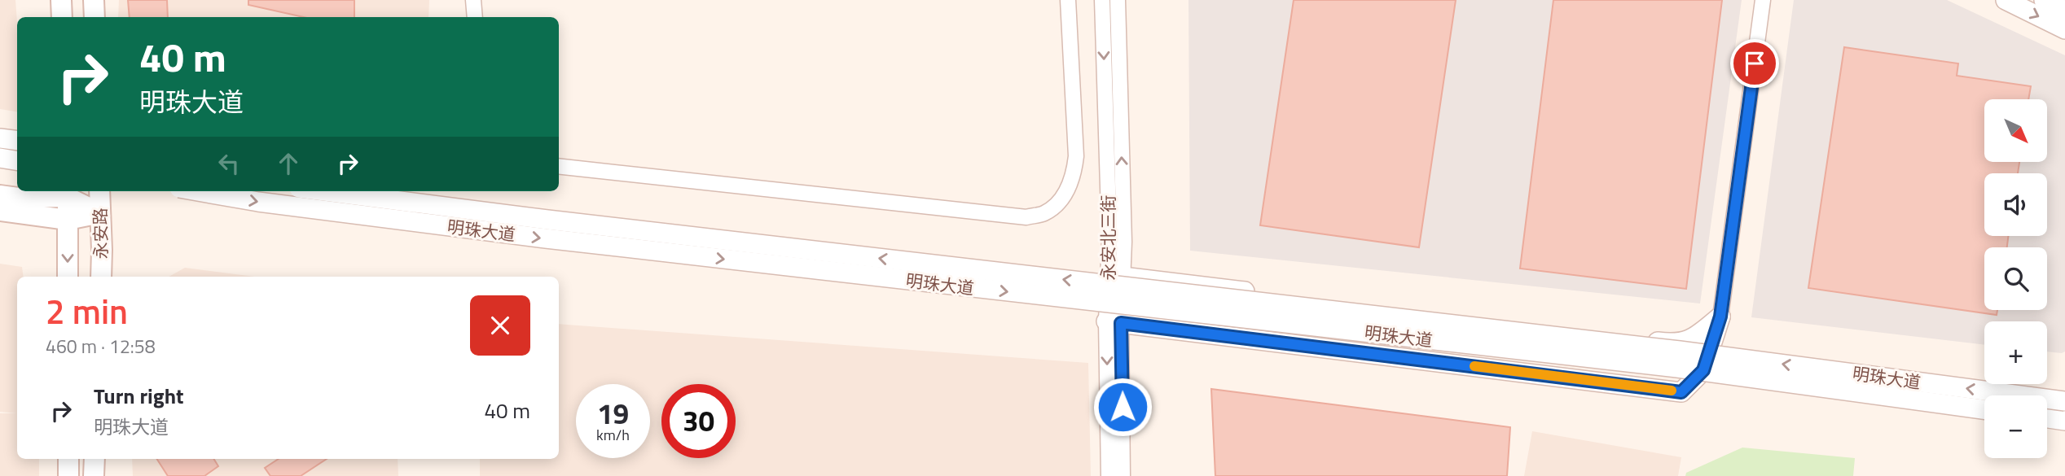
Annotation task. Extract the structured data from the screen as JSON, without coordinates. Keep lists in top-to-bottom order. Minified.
{"streets":{"main road":["永安路"],"street":["明珠大道","永安北三街"]},"crossings":[["明珠大道","永安北三街"]],"north":"bottom right","page":{"turn":["40 m","明珠大道"],"map_buttons":["+","−"],"heading":["2 min","460 m · 12:58"],"list":[{"name":"Turn right","note":"明珠大道","value":"40 m"}],"speed":"19 km/h","limit":"30"}}
